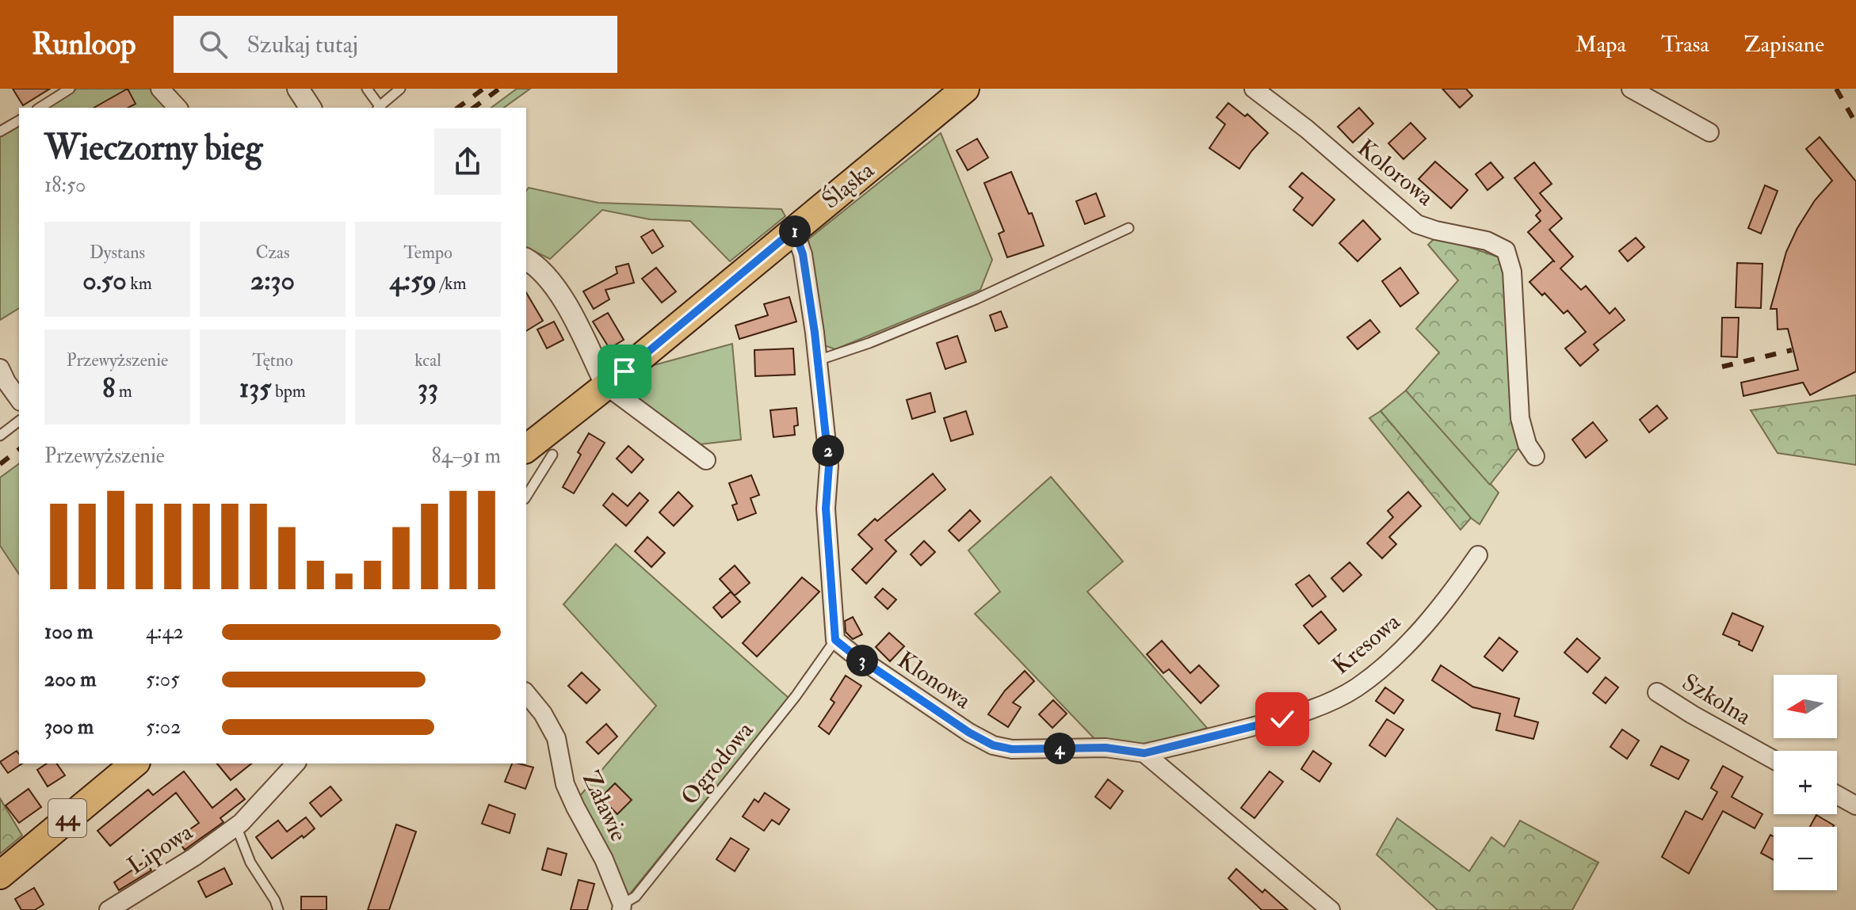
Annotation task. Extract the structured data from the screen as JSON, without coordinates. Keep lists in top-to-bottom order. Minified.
{"streets":{"main road":["Śląska","44"],"street":["Kolorowa","Kresowa","Klonowa","Szkolna","Załawie","Lipowa"],"lane":["Ogrodowa"]},"crossings":[["Kresowa","Klonowa"],["Klonowa","Ogrodowa"],["Ogrodowa","Załawie"]],"north":"left","page":{"header":"Runloop","search":"Szukaj tutaj","nav":["Mapa","Trasa","Zapisane"],"heading":["Wieczorny bieg","18:50"],"pins":["1","2","3","4"],"stats":[["Dystans","0.50 km"],["Czas","2:30"],["Tempo","4:59 /km"],["Przewyższenie","8 m"],["Tętno","135 bpm"],["kcal","33"]],"chart":["Przewyższenie","84–91 m"],"list":[{"name":"100 m","note":"4:42"},{"name":"200 m","note":"5:05"},{"name":"300 m","note":"5:02"}],"map_buttons":["+","−"]}}
